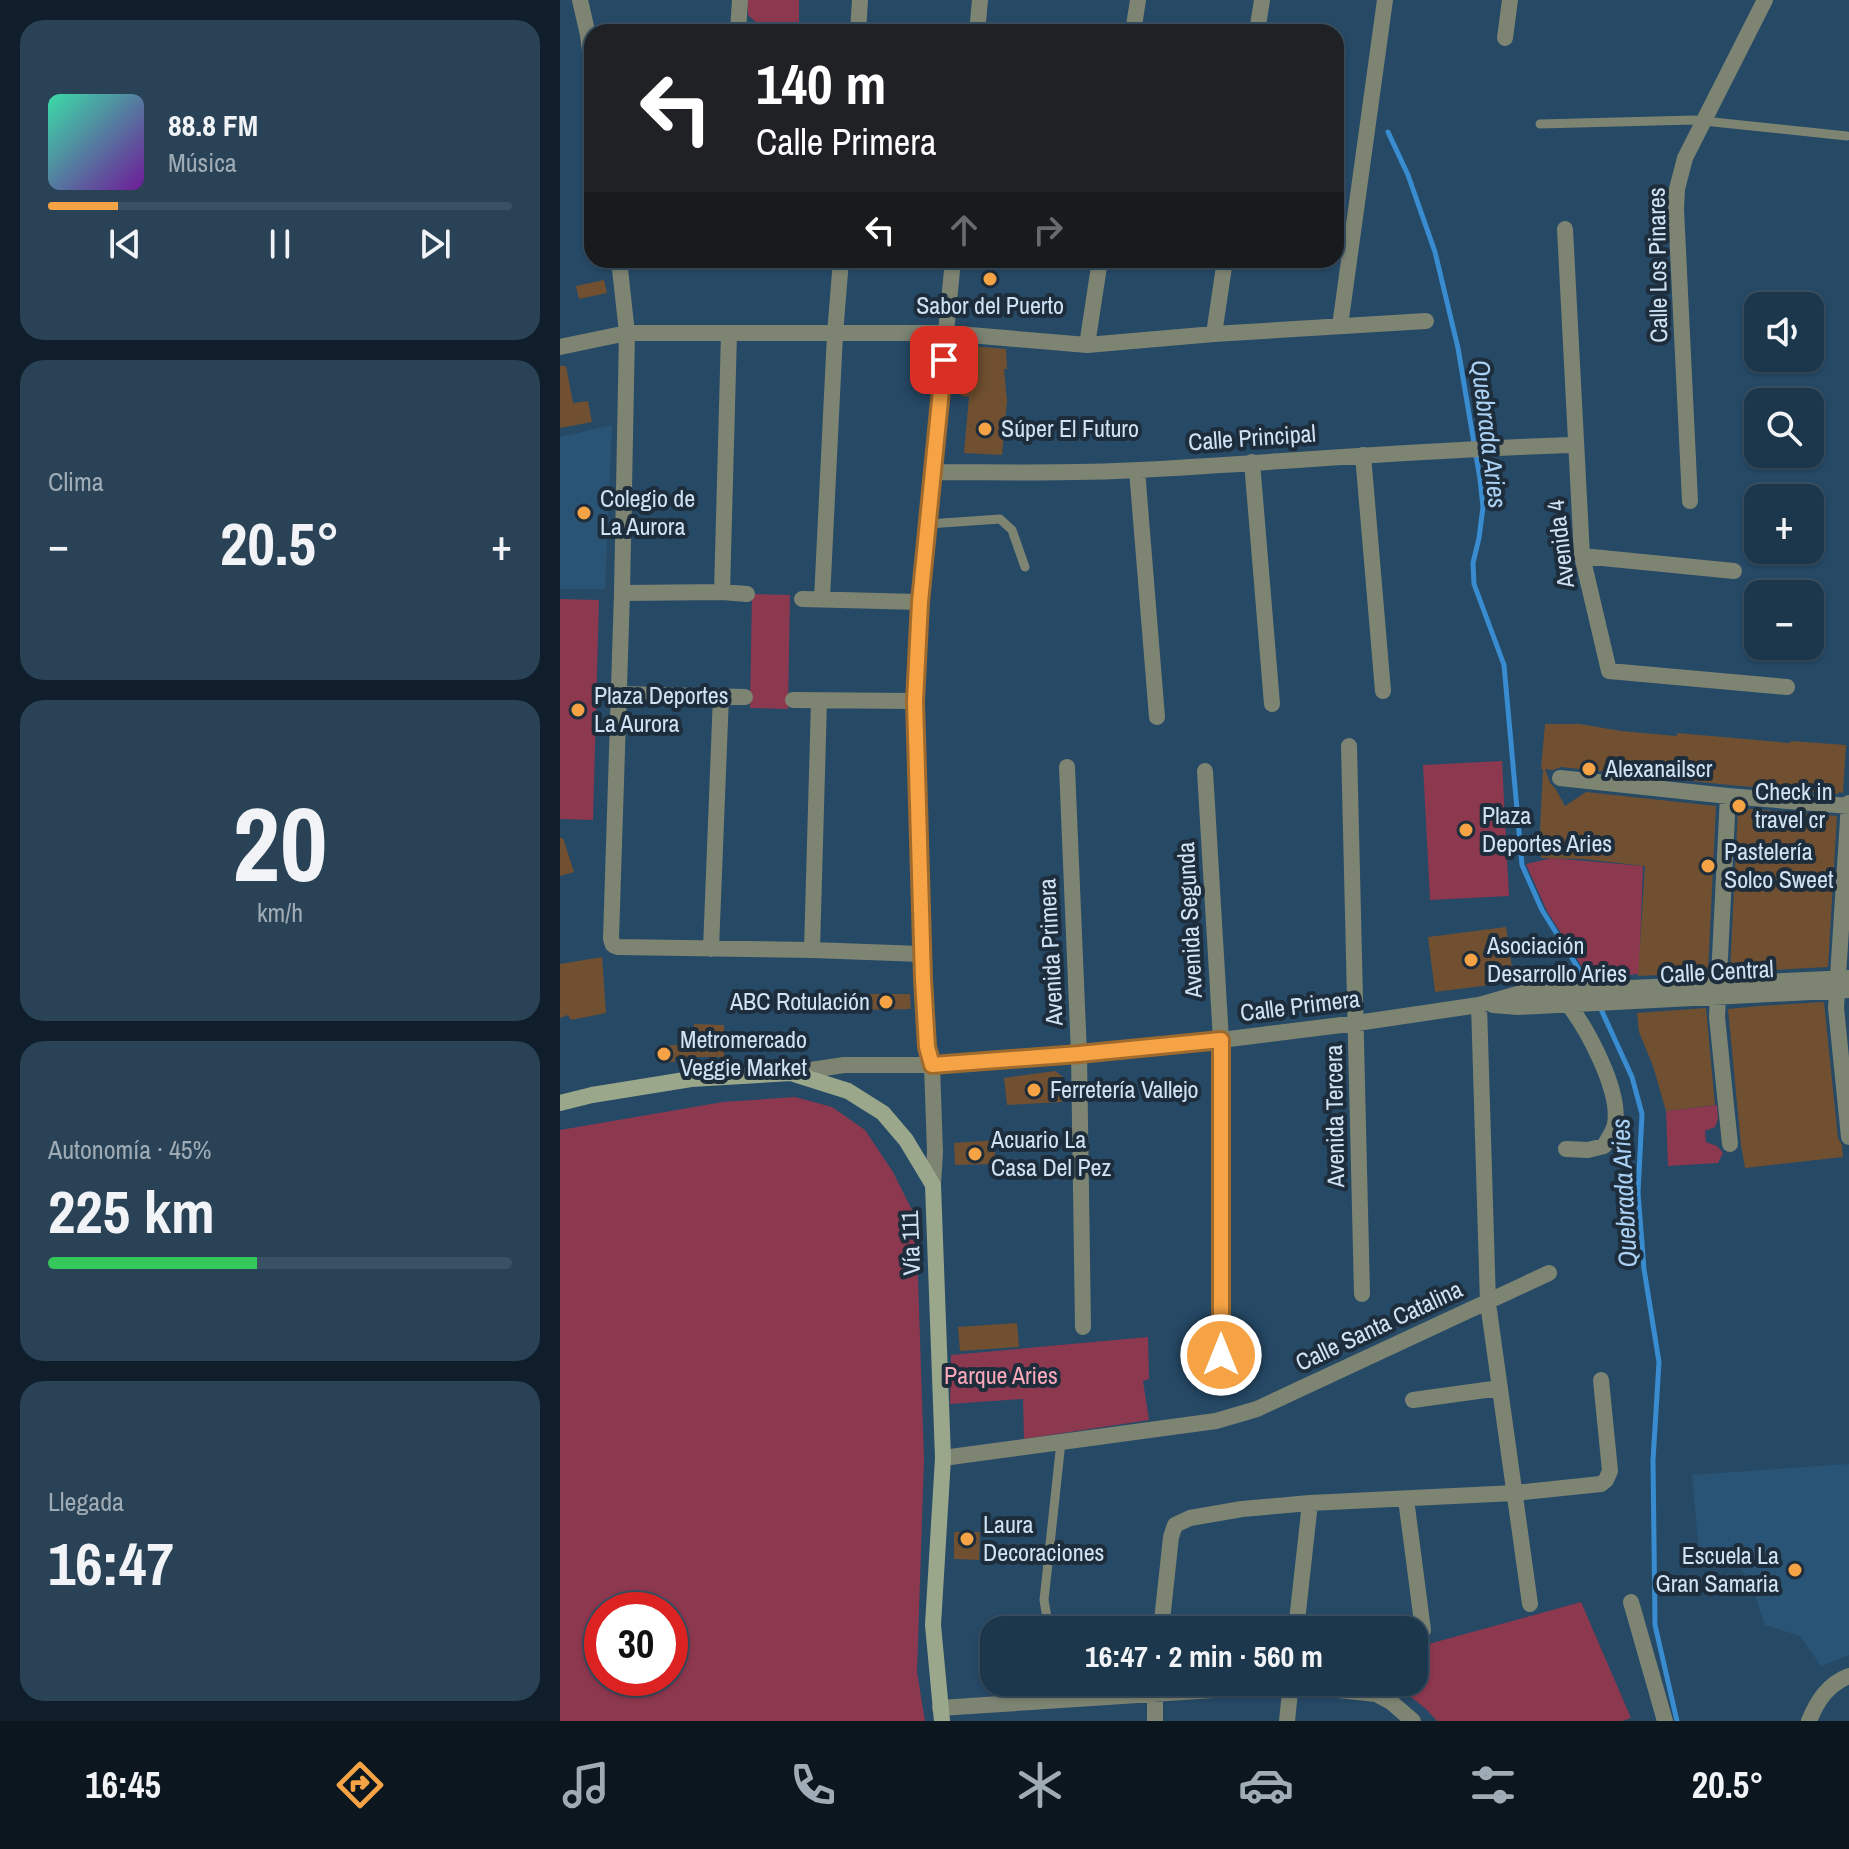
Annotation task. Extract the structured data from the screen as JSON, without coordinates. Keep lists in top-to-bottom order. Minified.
{"streets":{"main road":["Vía 111"],"street":["Calle Los Pinares","Calle Principal","Avenida 4","Avenida Segunda","Avenida Primera","Calle Central","Calle Primera","Avenida Tercera","Calle Santa Catalina"]},"crossings":[["Calle Principal","Avenida 4"],["Avenida Segunda","Calle Primera"],["Avenida Primera","Calle Primera"],["Calle Central","Calle Primera"],["Calle Primera","Avenida Tercera"],["Calle Primera","Vía 111"],["Vía 111","Calle Santa Catalina"]],"water":["Quebrada Aries"],"parks":["Parque Aries"],"places":["Sabor del Puerto","Súper El Futuro","Colegio de La Aurora","Plaza Deportes La Aurora","Alexanailscr","Check in travel cr","Plaza Deportes Aries","Pastelería Solco Sweet","Asociación Desarrollo Aries","ABC Rotulación","Metromercado Veggie Market","Ferretería Vallejo","Acuario La Casa Del Pez","Laura Decoraciones","Escuela La Gran Samaria"],"page":{"turn":["140 m","Calle Primera"],"song":["88.8 FM","Música"],"map_buttons":["+","−"],"tile":["Clima",["20","km/h"],["Autonomía · 45%","225 km"],["Llegada","16:47"]],"heat":["−","20.5°","+"],"limit":"30","trip":"16:47 · 2 min · 560 m","tabs":["16:45","20.5°"]}}
